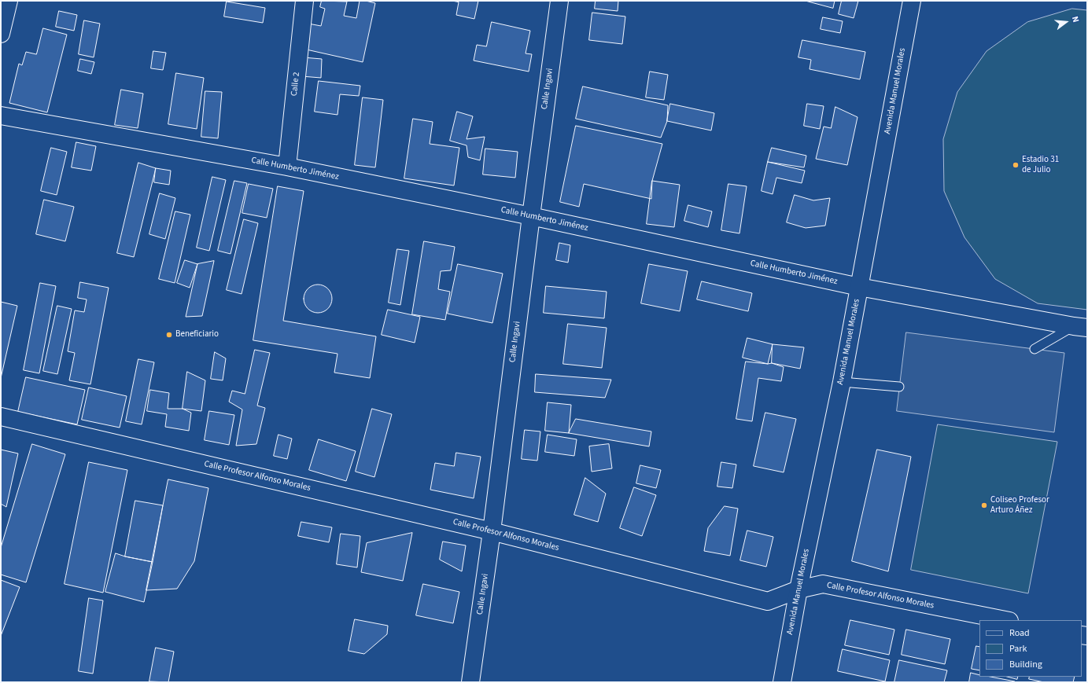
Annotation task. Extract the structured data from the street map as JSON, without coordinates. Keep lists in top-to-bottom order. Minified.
{"streets":{"street":["Calle 2","Calle Ingavi","Avenida Manuel Morales","Calle Humberto Jiménez","Calle Profesor Alfonso Morales"]},"crossings":[["Calle 2","Calle Humberto Jiménez"],["Calle Ingavi","Calle Humberto Jiménez"],["Calle Ingavi","Calle Profesor Alfonso Morales"],["Avenida Manuel Morales","Calle Humberto Jiménez"],["Avenida Manuel Morales","Calle Profesor Alfonso Morales"]],"places":["Estadio 31 de Julio","Beneficiario","Coliseo Profesor Arturo Áñez"],"legend":["Road","Park","Building"],"north":"right"}
